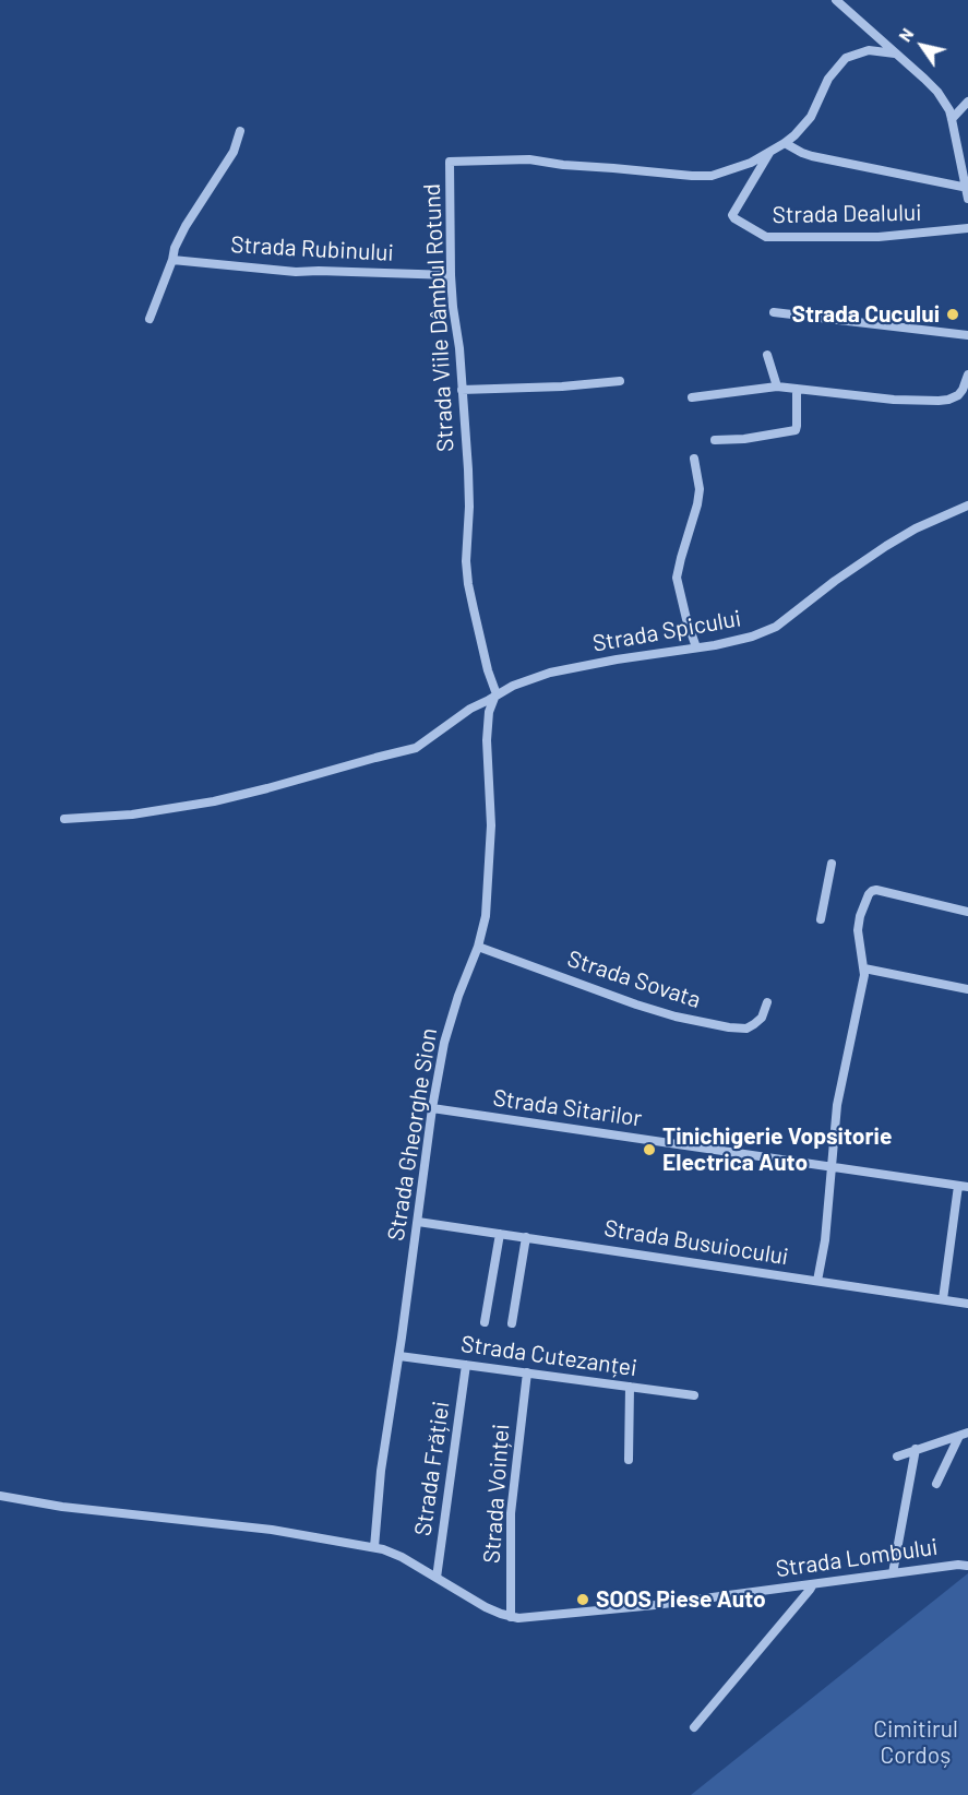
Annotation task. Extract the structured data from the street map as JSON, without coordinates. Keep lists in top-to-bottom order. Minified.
{"streets":{"street":["Strada Dealului","Strada Rubinului","Strada Viile Dâmbul Rotund","Strada Spicului","Strada Sovata","Strada Sitarilor","Strada Gheorghe Sion","Strada Busuiocului","Strada Cutezanței","Strada Frăției","Strada Voinței","Strada Lombului"]},"crossings":[["Strada Dealului","Strada Viile Dâmbul Rotund"],["Strada Rubinului","Strada Viile Dâmbul Rotund"],["Strada Viile Dâmbul Rotund","Strada Spicului"],["Strada Viile Dâmbul Rotund","Strada Gheorghe Sion"],["Strada Spicului","Strada Gheorghe Sion"],["Strada Sovata","Strada Gheorghe Sion"],["Strada Sitarilor","Strada Gheorghe Sion"],["Strada Gheorghe Sion","Strada Busuiocului"],["Strada Gheorghe Sion","Strada Cutezanței"],["Strada Gheorghe Sion","Strada Lombului"],["Strada Cutezanței","Strada Frăției"],["Strada Cutezanței","Strada Voinței"],["Strada Frăției","Strada Lombului"],["Strada Voinței","Strada Lombului"]],"parks":["Cimitirul Cordoș"],"places":["Strada Cucului","Tinichigerie Vopsitorie Electrica Auto","SOOS Piese Auto"],"north":"top left"}
